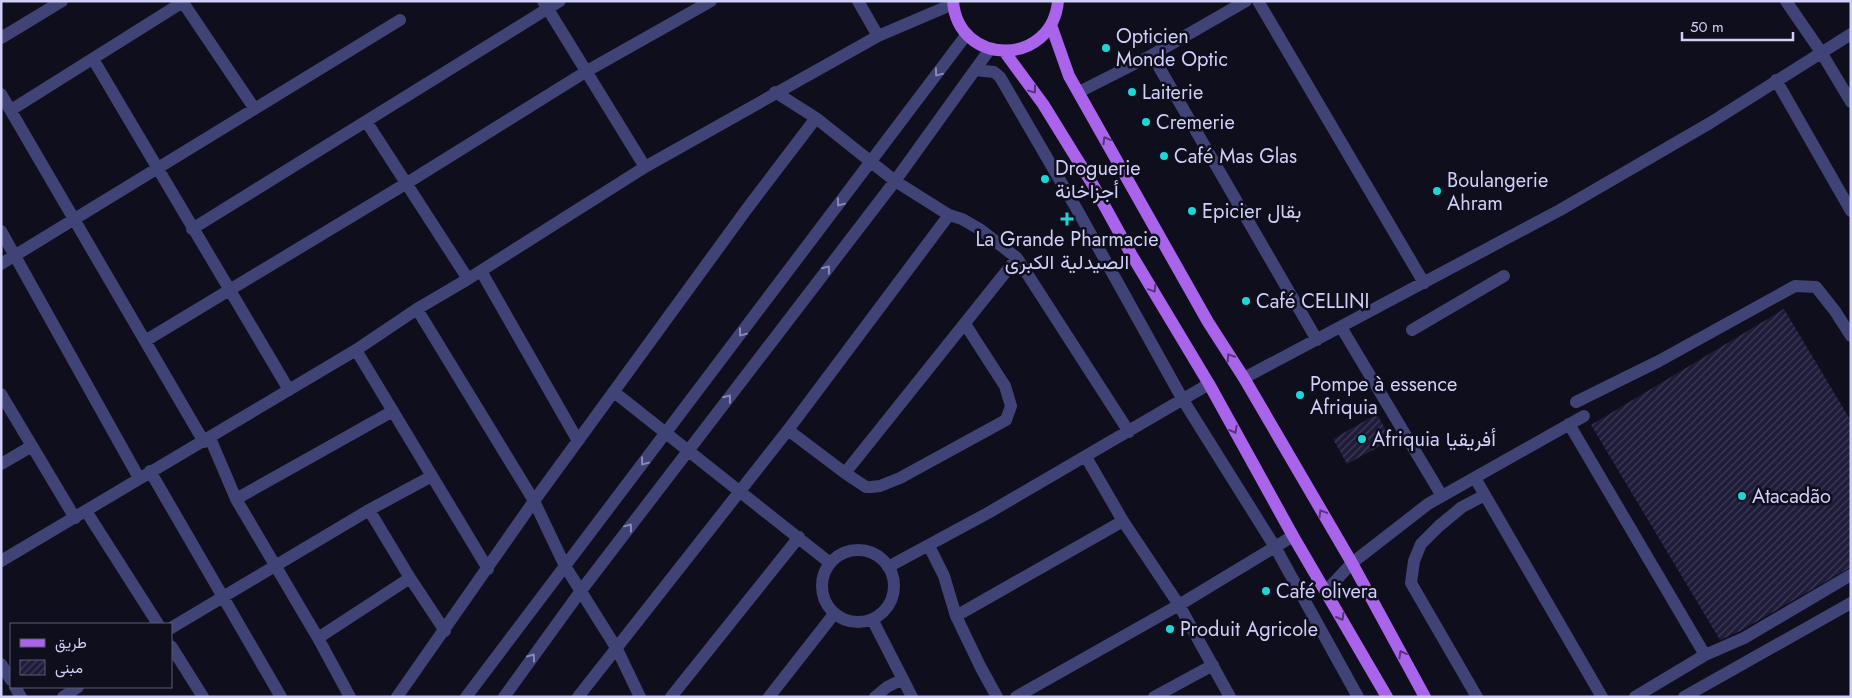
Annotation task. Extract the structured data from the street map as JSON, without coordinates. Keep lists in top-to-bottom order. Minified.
{"places":{"other":["Opticien Monde Optic","Laiterie","Cremerie","Café Mas Glas","Droguerie أجزاخانة","Boulangerie Ahram","Epicier بقال","Café CELLINI","Pompe à essence Afriquia","Afriquia أفريقيا","Atacadão","Café olivera","Produit Agricole"],"health":["La Grande Pharmacie الصيدلية الكبرى"]},"legend":["طريق","مبنى"],"scale_bar":"50 m"}
